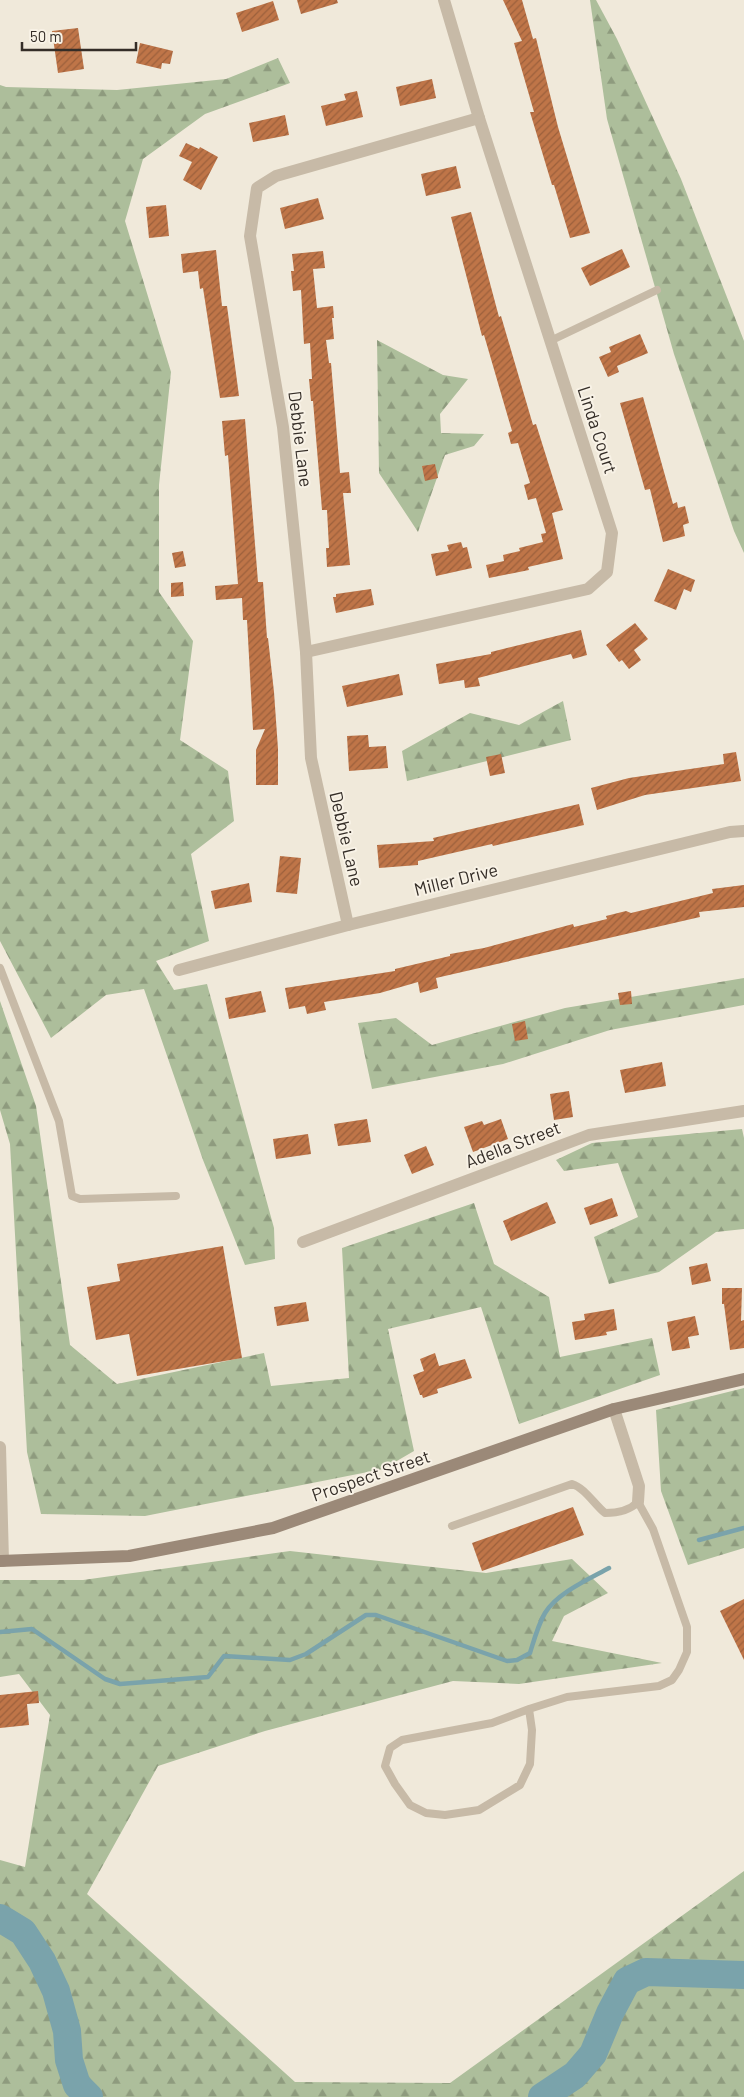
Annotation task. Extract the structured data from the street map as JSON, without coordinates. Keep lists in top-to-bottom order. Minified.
{"streets":{"main road":["Prospect Street"],"street":["Linda Court","Debbie Lane","Miller Drive","Adella Street"]},"crossings":[["Linda Court","Debbie Lane"],["Debbie Lane","Miller Drive"]],"scale_bar":"50 m"}
